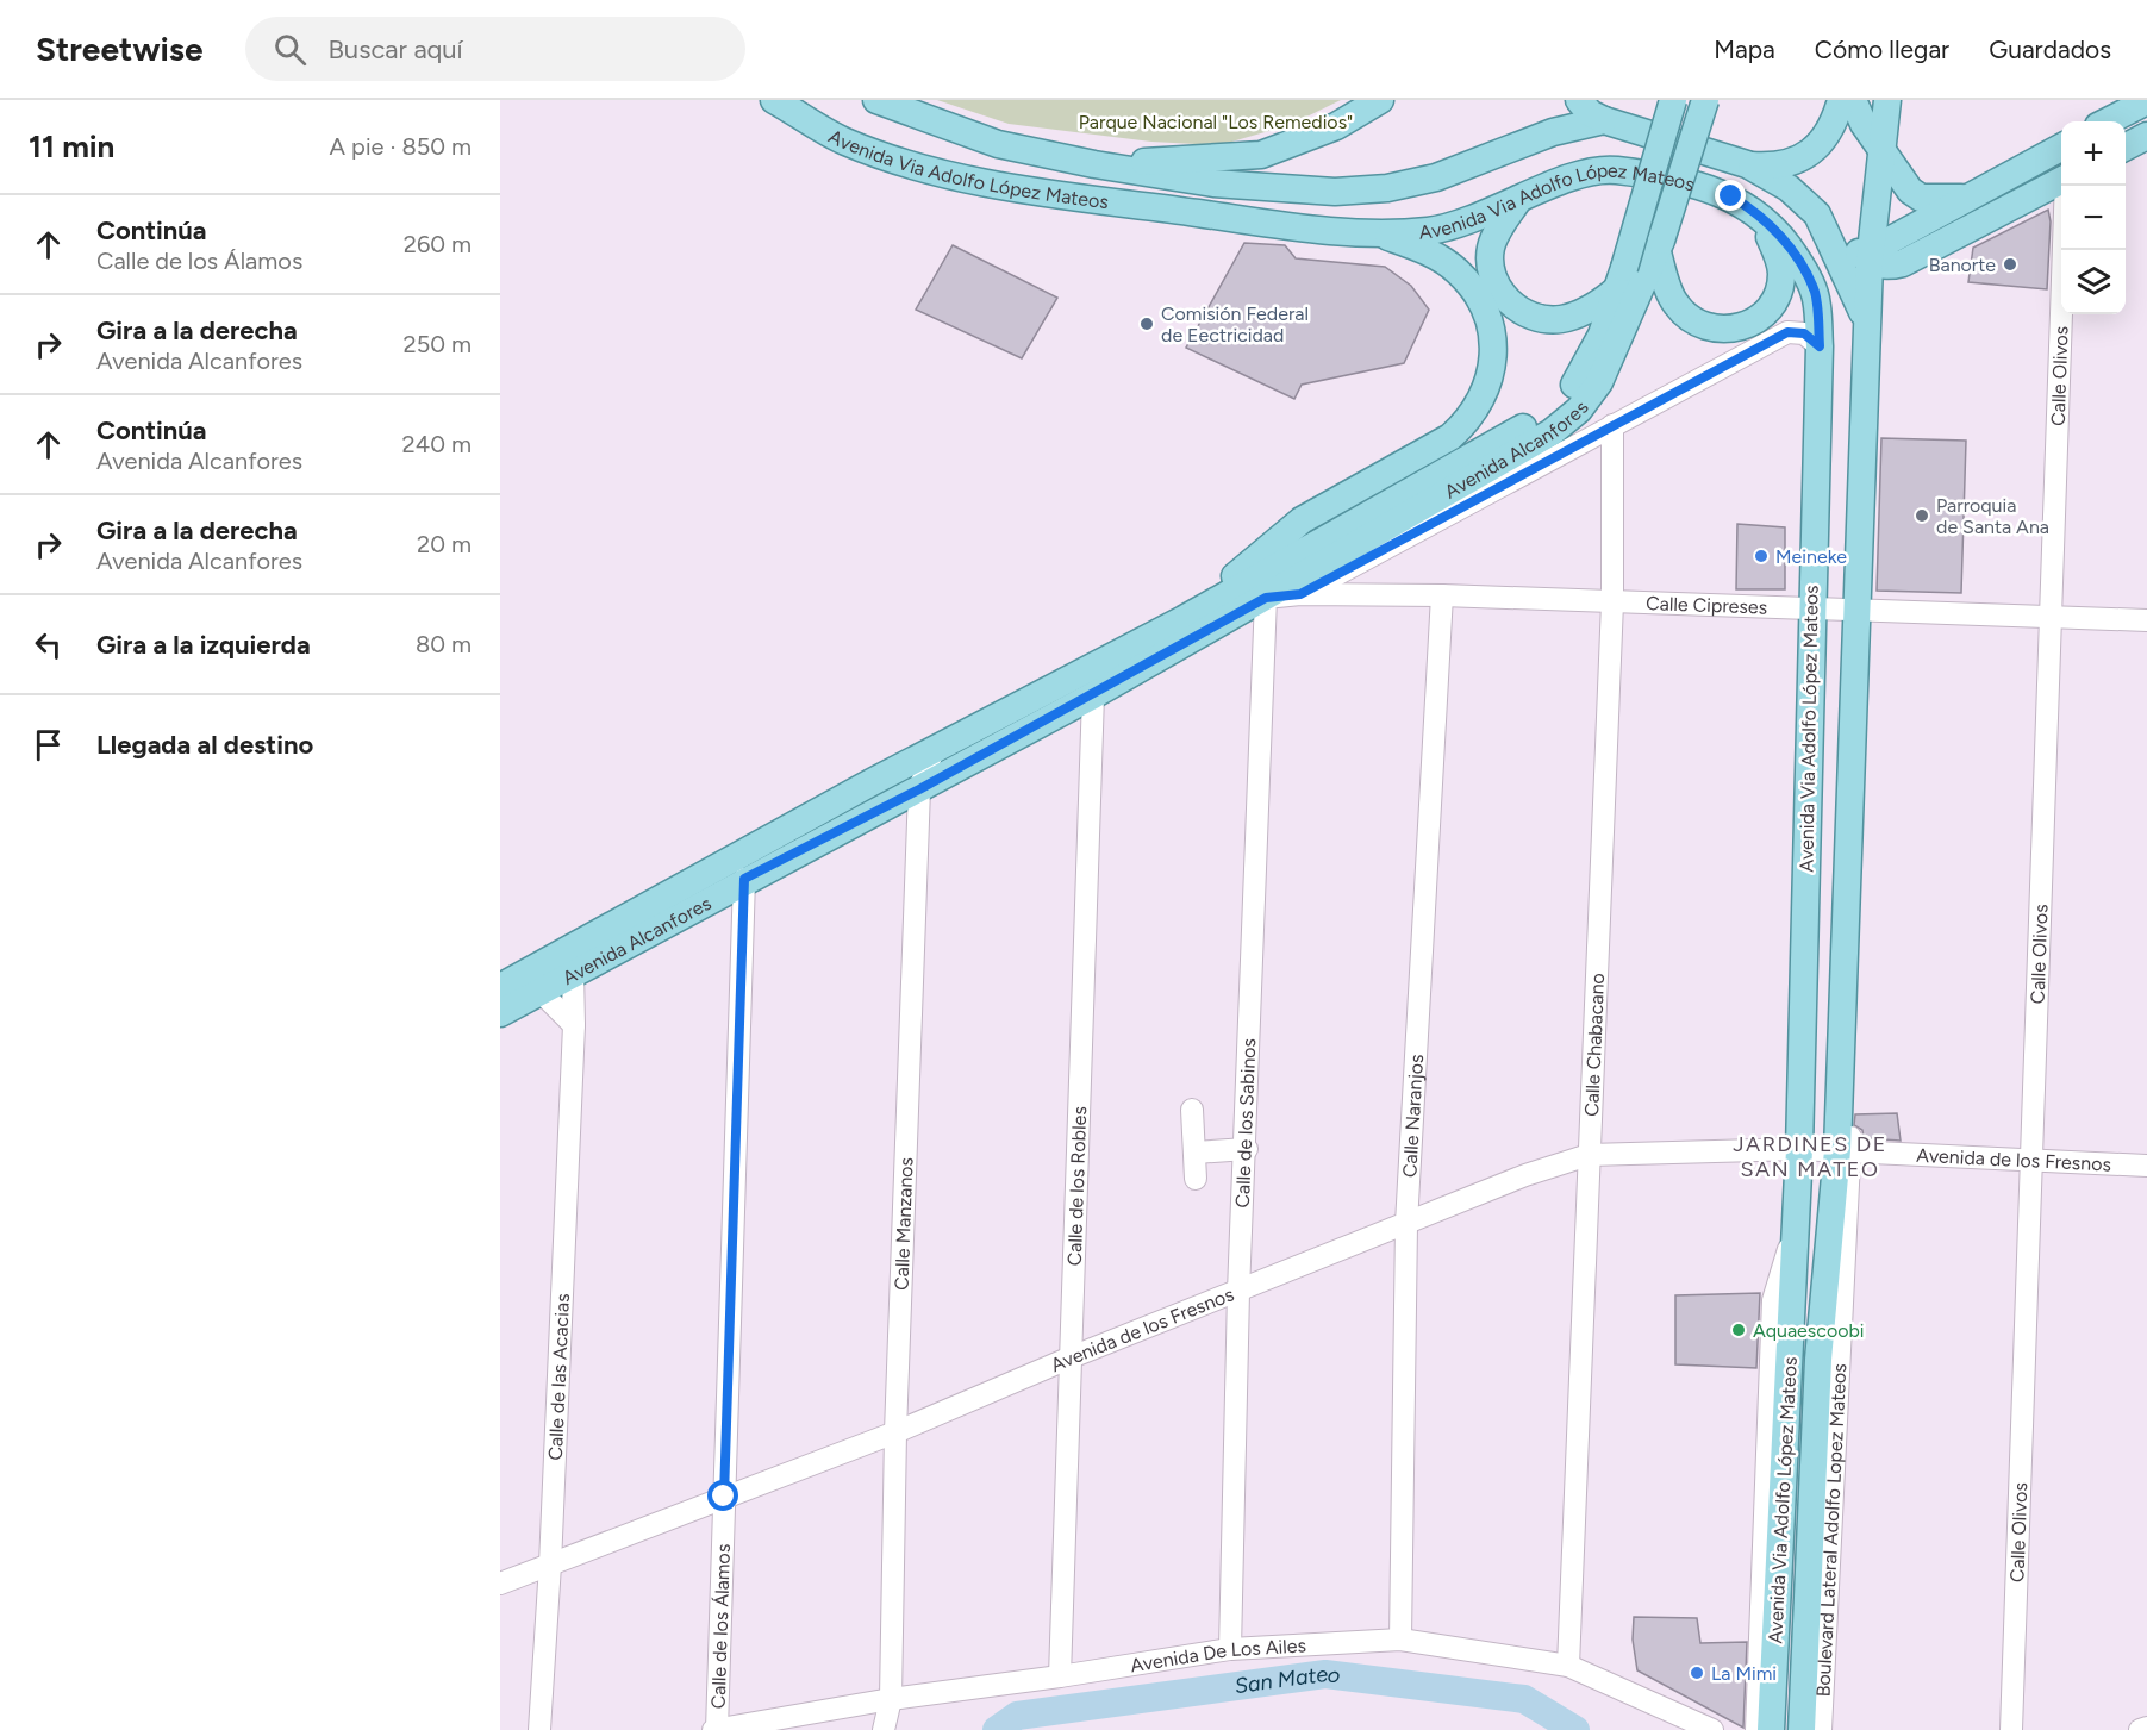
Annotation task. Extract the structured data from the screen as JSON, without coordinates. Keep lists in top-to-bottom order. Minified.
{"streets":{"main road":["Avenida Via Adolfo López Mateos","Avenida Alcanfores"],"street":["Calle Olivos","Calle Cipreses","Calle Chabacano","Calle Naranjos","Calle de los Sabinos","Avenida de los Fresnos","Calle de los Robles","Calle Manzanos","Calle de las Acacias","Boulevard Lateral Adolfo Lopez Mateos","Calle de los Álamos","Avenida De Los Ailes"]},"crossings":[["Avenida Via Adolfo López Mateos","Avenida Alcanfores"],["Avenida Via Adolfo López Mateos","Calle Cipreses"],["Avenida Via Adolfo López Mateos","Avenida de los Fresnos"],["Avenida Via Adolfo López Mateos","Boulevard Lateral Adolfo Lopez Mateos"],["Calle Olivos","Calle Cipreses"],["Calle Olivos","Avenida de los Fresnos"],["Avenida Alcanfores","Calle Cipreses"],["Avenida Alcanfores","Calle Chabacano"],["Avenida Alcanfores","Calle de los Sabinos"],["Avenida Alcanfores","Calle de los Robles"],["Avenida Alcanfores","Calle Manzanos"],["Avenida Alcanfores","Calle de las Acacias"],["Avenida Alcanfores","Calle de los Álamos"],["Calle Cipreses","Calle Chabacano"],["Calle Cipreses","Calle Naranjos"],["Calle Cipreses","Calle de los Sabinos"],["Calle Chabacano","Avenida de los Fresnos"],["Calle Chabacano","Avenida De Los Ailes"],["Calle Naranjos","Avenida de los Fresnos"],["Calle Naranjos","Avenida De Los Ailes"],["Calle de los Sabinos","Avenida de los Fresnos"],["Calle de los Sabinos","Avenida De Los Ailes"],["Avenida de los Fresnos","Calle de los Robles"],["Avenida de los Fresnos","Calle Manzanos"],["Avenida de los Fresnos","Calle de las Acacias"],["Avenida de los Fresnos","Boulevard Lateral Adolfo Lopez Mateos"],["Avenida de los Fresnos","Calle de los Álamos"],["Calle de los Robles","Avenida De Los Ailes"],["Calle Manzanos","Avenida De Los Ailes"],["Calle de los Álamos","Avenida De Los Ailes"]],"districts":["JARDINES DE SAN MATEO"],"water":["San Mateo"],"parks":["Parque Nacional \"Los Remedios\""],"places":["Banorte","Comisión Federal de Eectricidad","Parroquia de Santa Ana","Meineke","Aquaescoobi","La Mimi"],"page":{"header":"Streetwise","search":"Buscar aquí","nav":["Mapa","Cómo llegar","Guardados"],"heading":["11 min","A pie · 850 m"],"map_buttons":["+","−"],"list":[["Continúa","Calle de los Álamos","260 m"],["Gira a la derecha","Avenida Alcanfores","250 m"],["Continúa","Avenida Alcanfores","240 m"],["Gira a la derecha","Avenida Alcanfores","20 m"],["Gira a la izquierda","80 m"],"Llegada al destino"]}}
